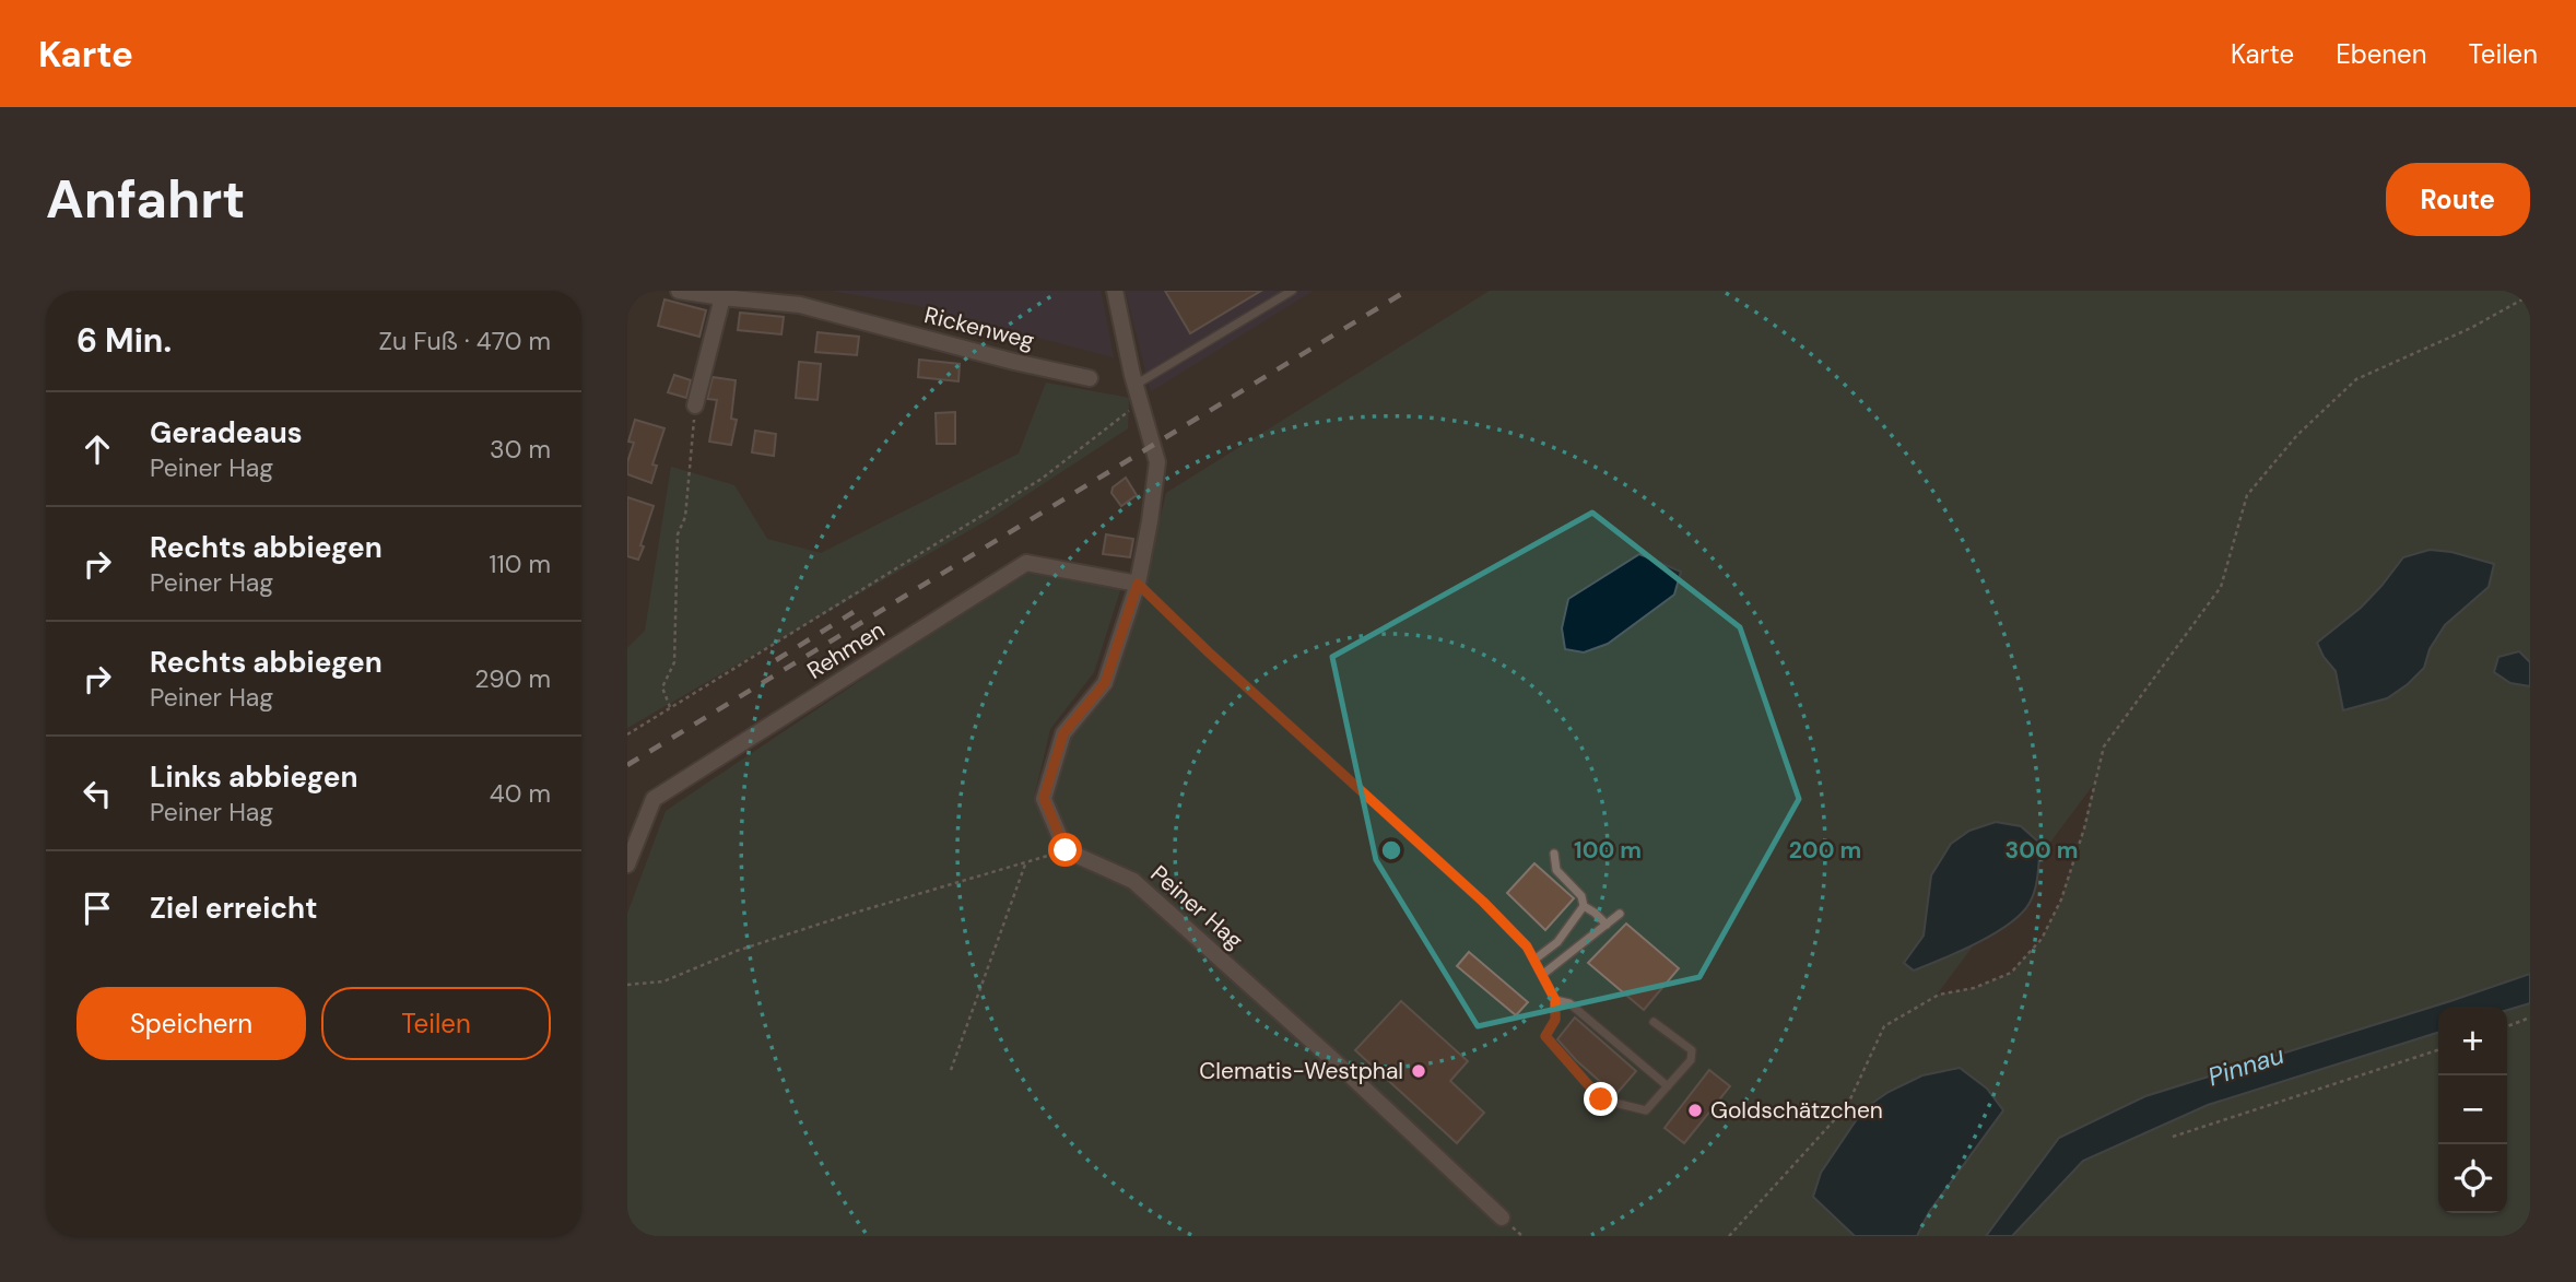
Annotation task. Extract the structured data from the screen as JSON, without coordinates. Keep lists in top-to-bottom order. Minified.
{"streets":{"street":["Rickenweg","Rehmen","Peiner Hag"]},"water":["Pinnau"],"places":["Clematis-Westphal","Goldschätzchen"],"page":{"header":"Karte","nav":["Karte","Ebenen","Teilen"],"buttons":["Route",["Speichern","Teilen"]],"title":"Anfahrt","heading":["6 Min.","Zu Fuß · 470 m"],"list":[["Geradeaus","Peiner Hag","30 m"],["Rechts abbiegen","Peiner Hag","110 m"],["Rechts abbiegen","Peiner Hag","290 m"],["Links abbiegen","Peiner Hag","40 m"],"Ziel erreicht"],"map_buttons":["+","−"]},"rings":["100 m","200 m","300 m"]}
